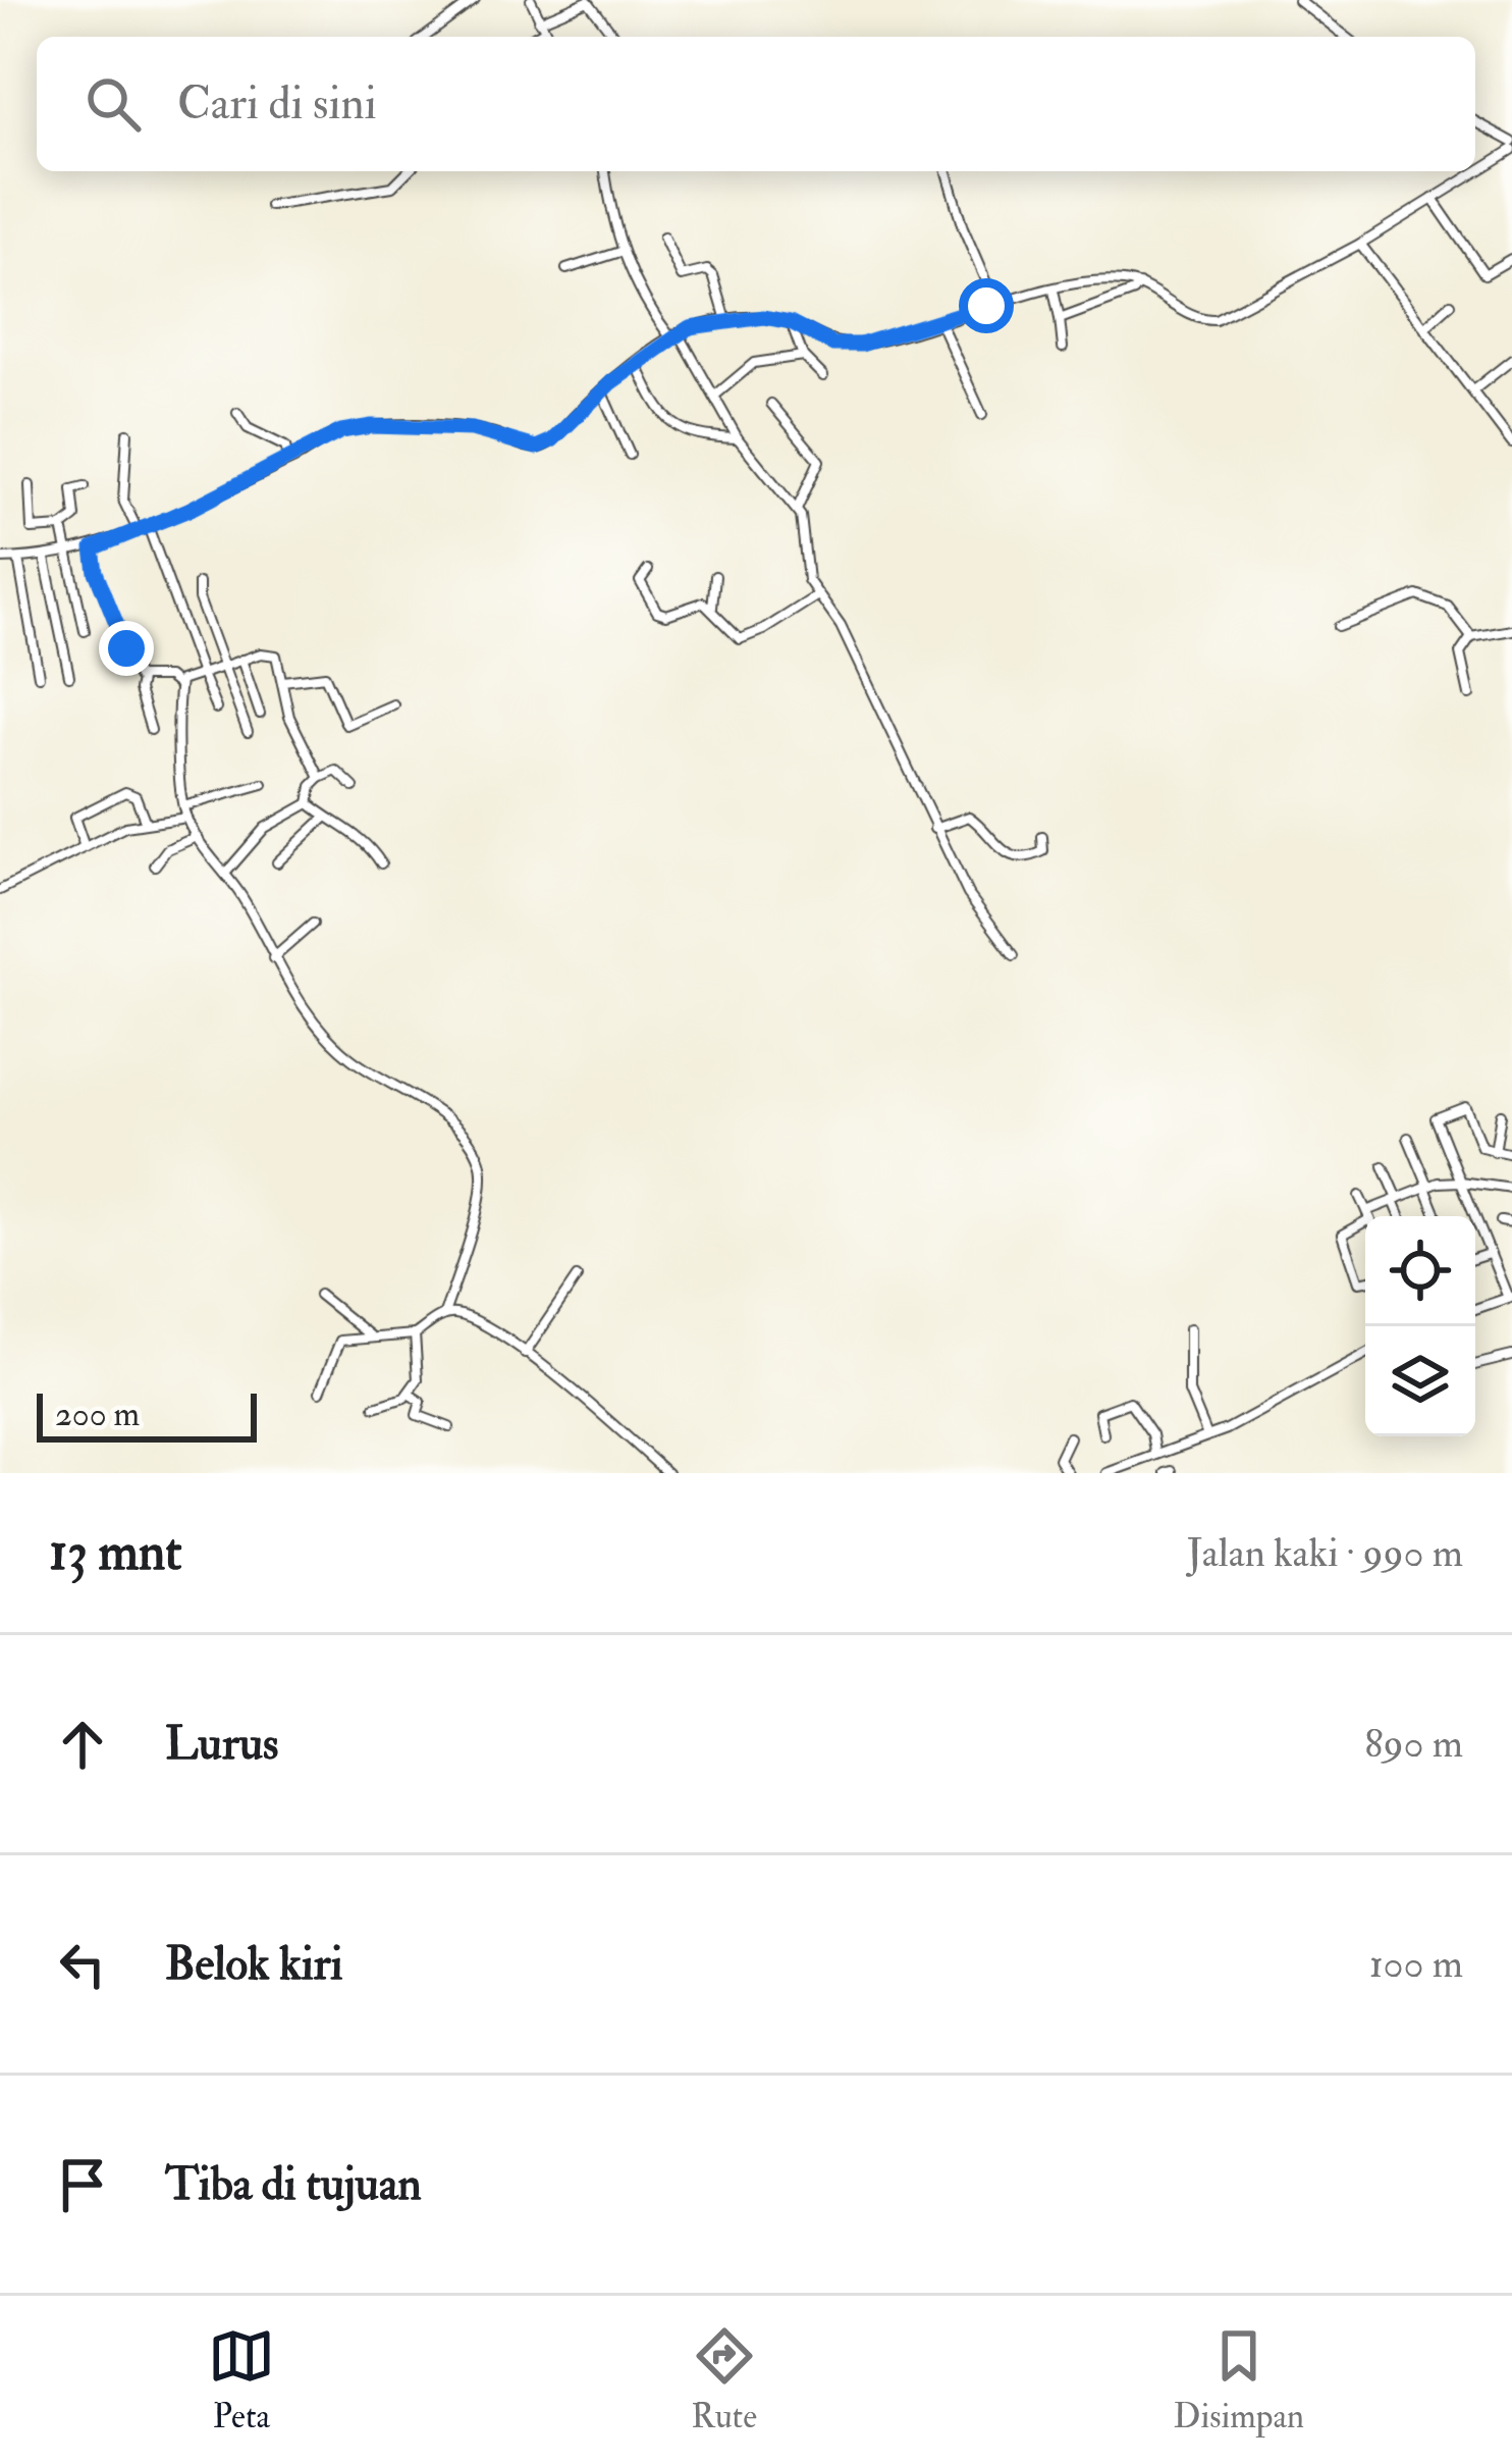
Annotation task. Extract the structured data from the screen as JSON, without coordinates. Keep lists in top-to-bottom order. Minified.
{"scale_bar":"200 m","page":{"search":"Cari di sini","scale":"200 m","heading":["13 mnt","Jalan kaki · 990 m"],"list":[["Lurus","890 m"],["Belok kiri","100 m"],"Tiba di tujuan"],"nav":["Peta","Rute","Disimpan"]}}
